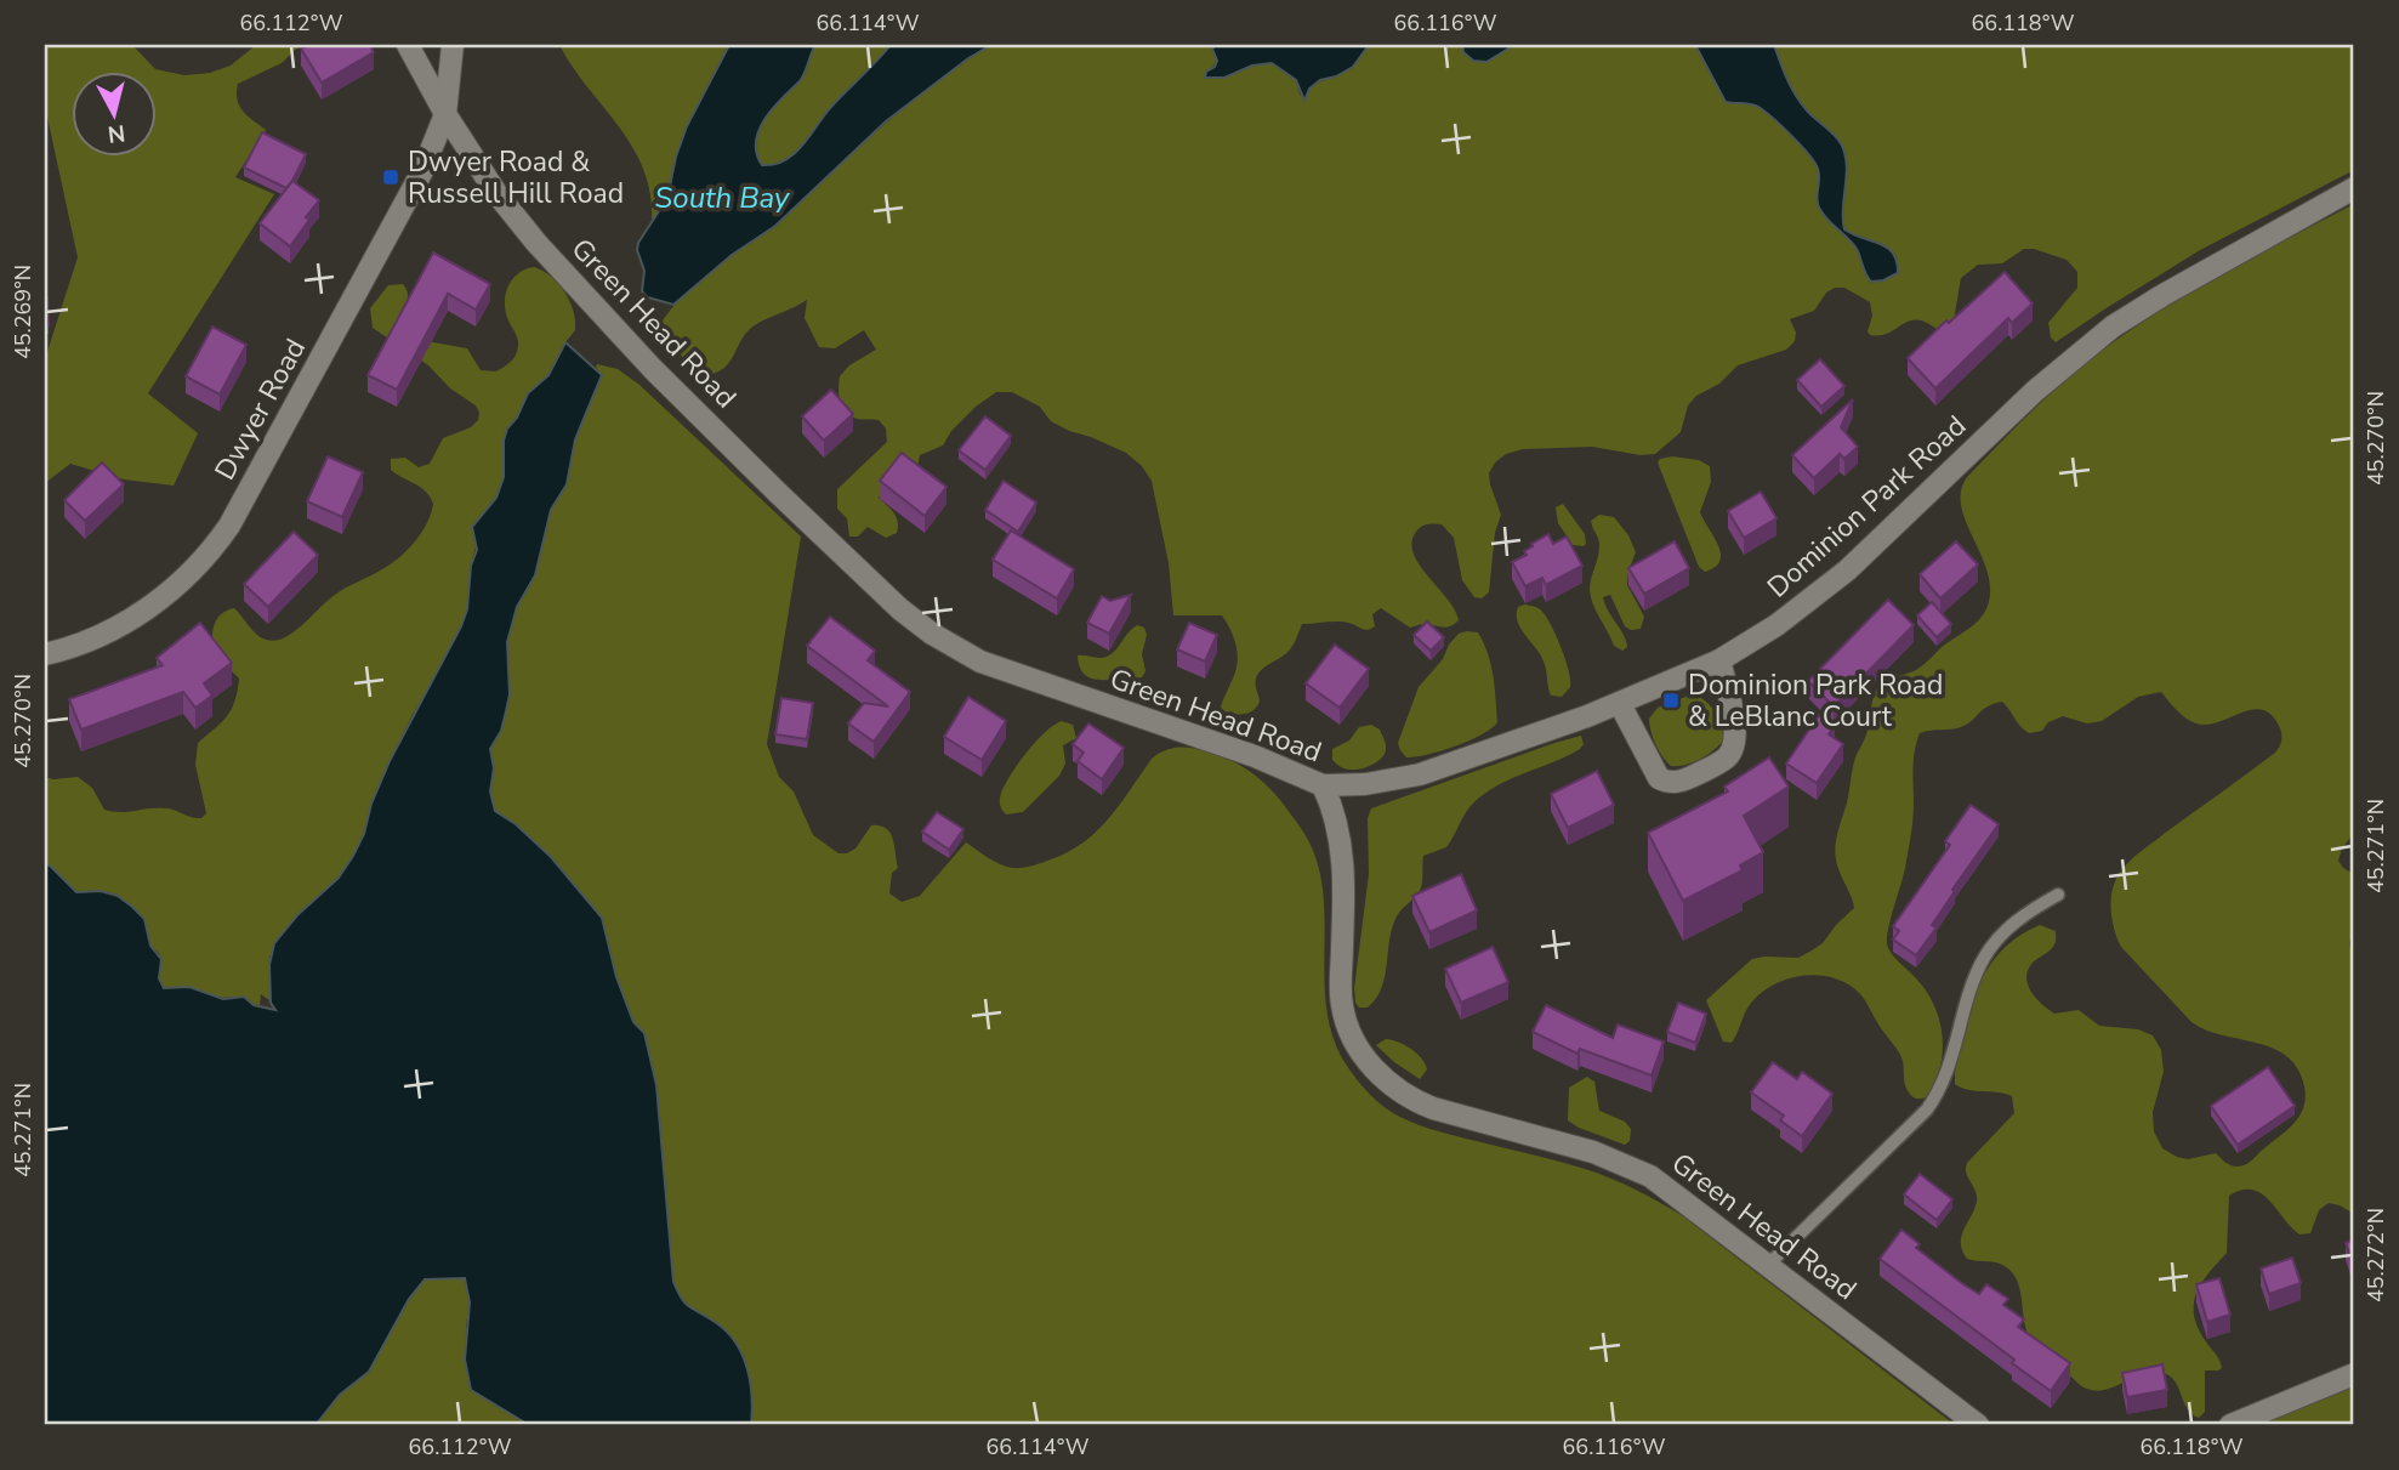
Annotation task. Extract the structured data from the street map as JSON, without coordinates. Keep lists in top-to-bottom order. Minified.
{"streets":{"street":["Green Head Road","Dwyer Road","Dominion Park Road"]},"crossings":[["Green Head Road","Dwyer Road"],["Green Head Road","Dominion Park Road"]],"water":["South Bay"],"places":{"transit":["Dwyer Road & Russell Hill Road","Dominion Park Road & LeBlanc Court"]},"north":"bottom","coordinates":["66.112°W","66.114°W","66.116°W","66.118°W","45.269°N","45.270°N","45.271°N","45.272°N"]}
